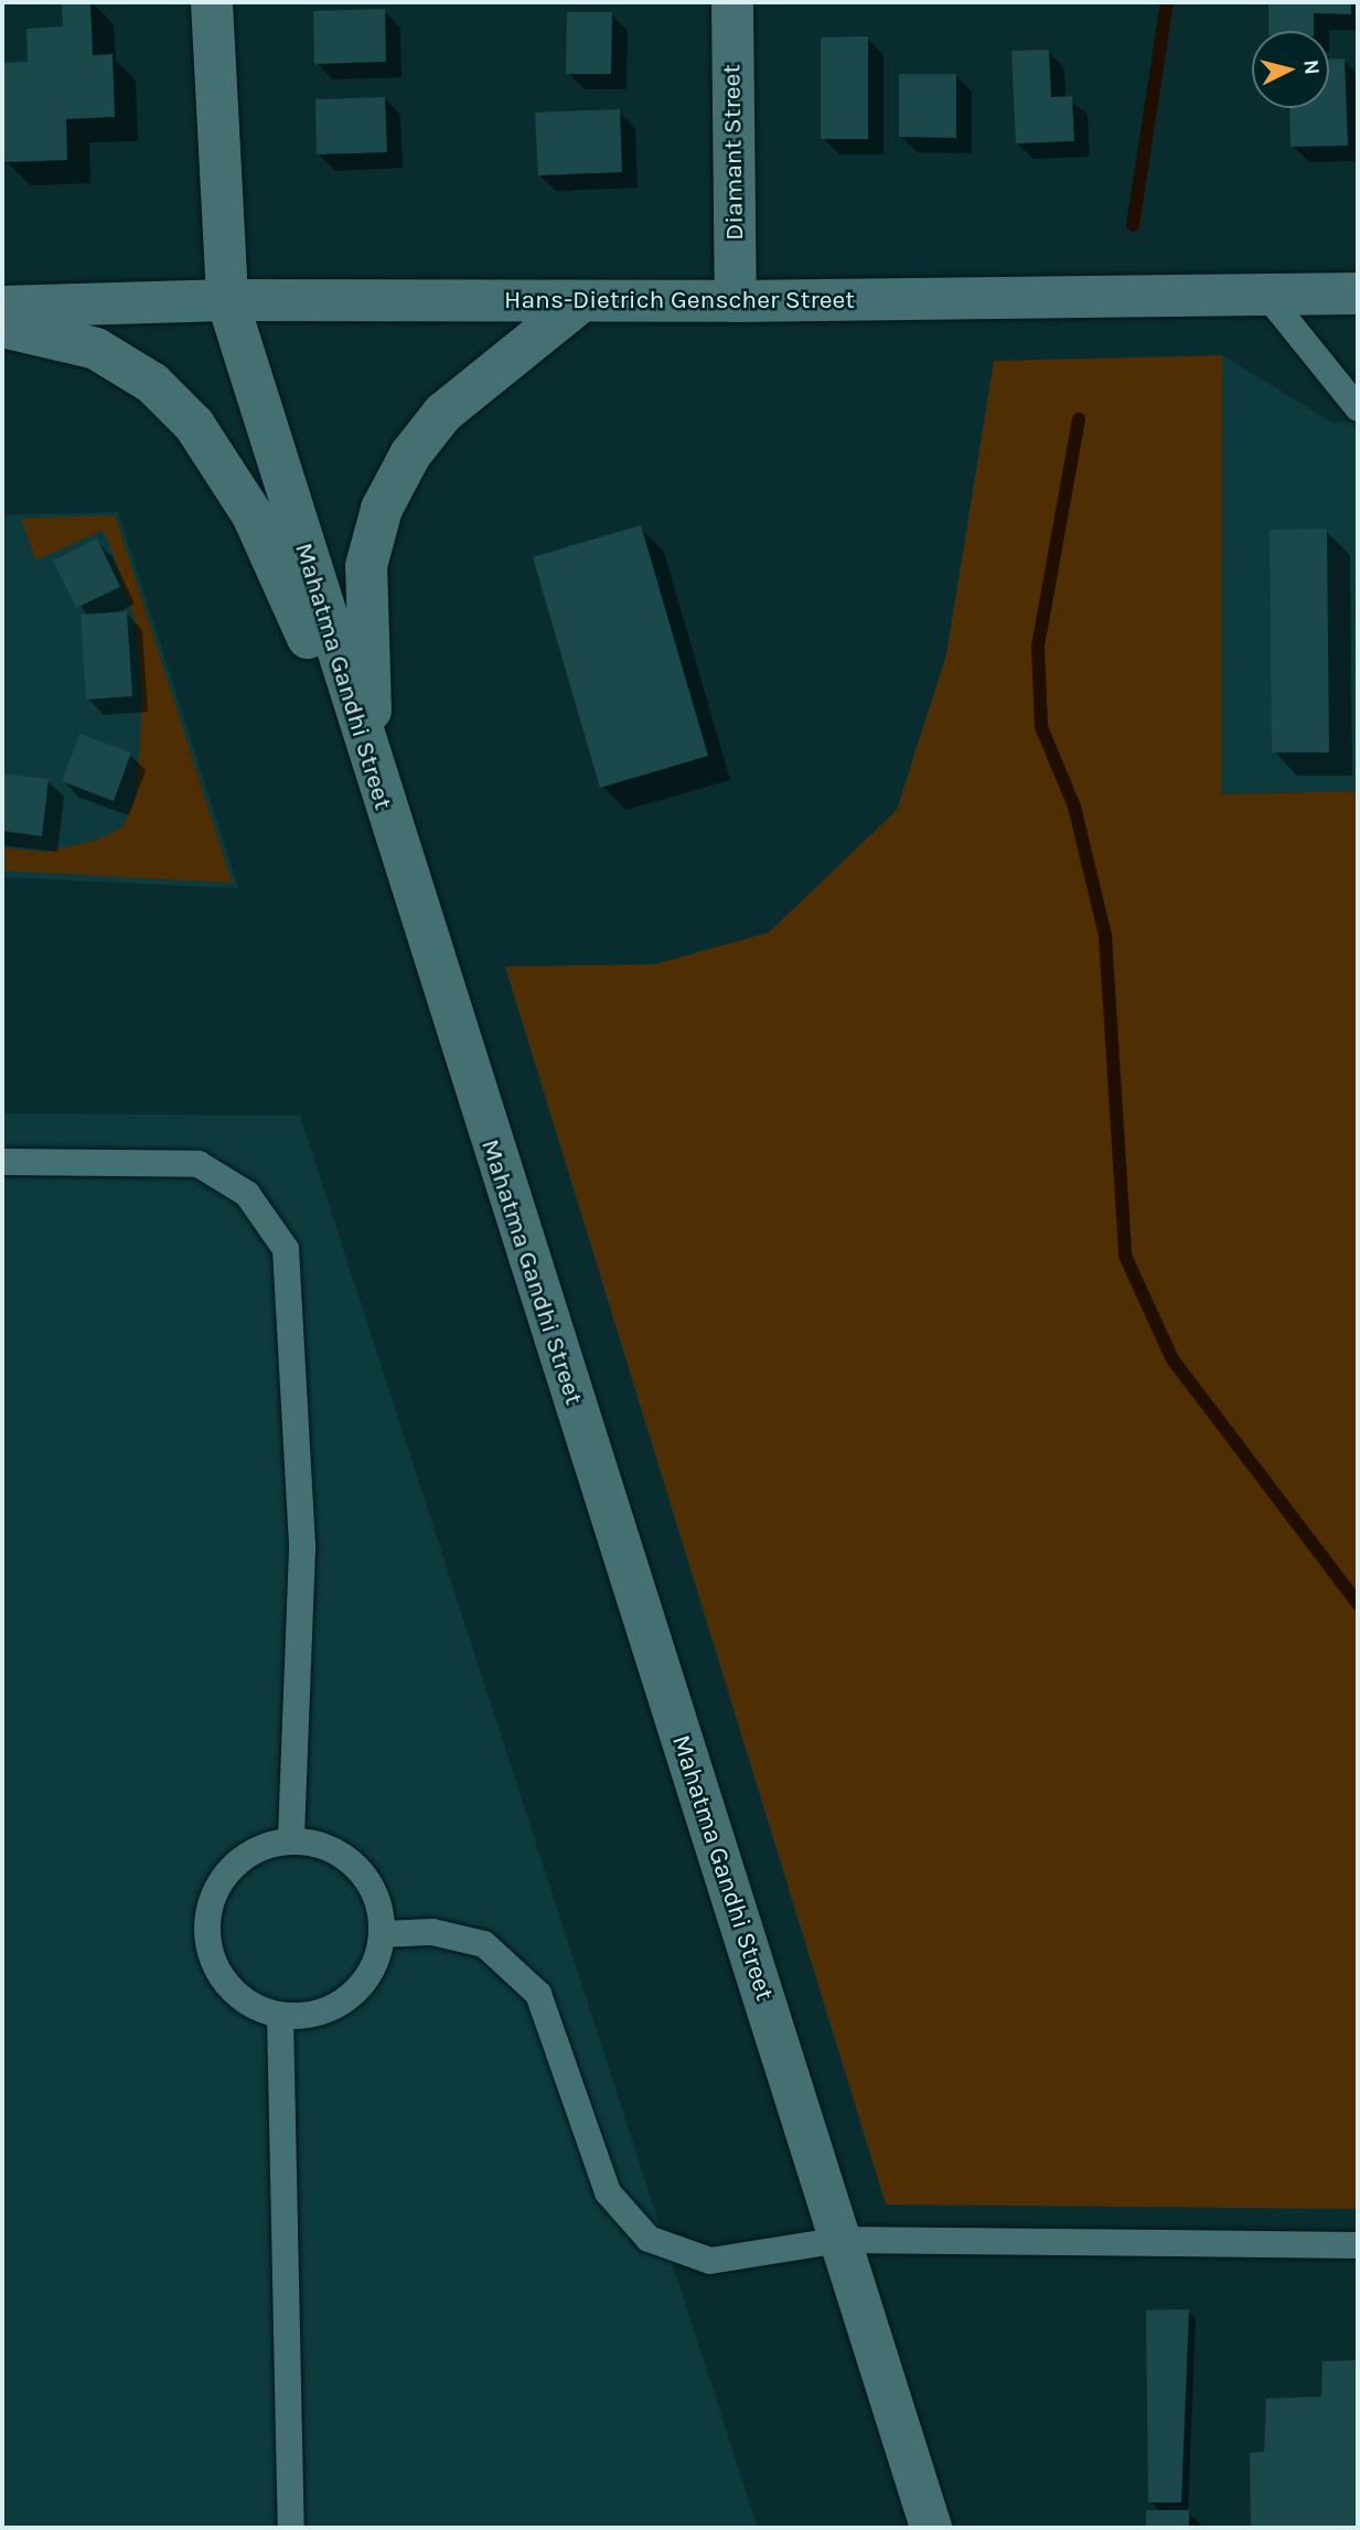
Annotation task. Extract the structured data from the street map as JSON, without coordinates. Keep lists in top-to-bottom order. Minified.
{"streets":{"street":["Diamant Street","Hans-Dietrich Genscher Street","Mahatma Gandhi Street"]},"crossings":[["Diamant Street","Hans-Dietrich Genscher Street"],["Hans-Dietrich Genscher Street","Mahatma Gandhi Street"]],"north":"right"}
